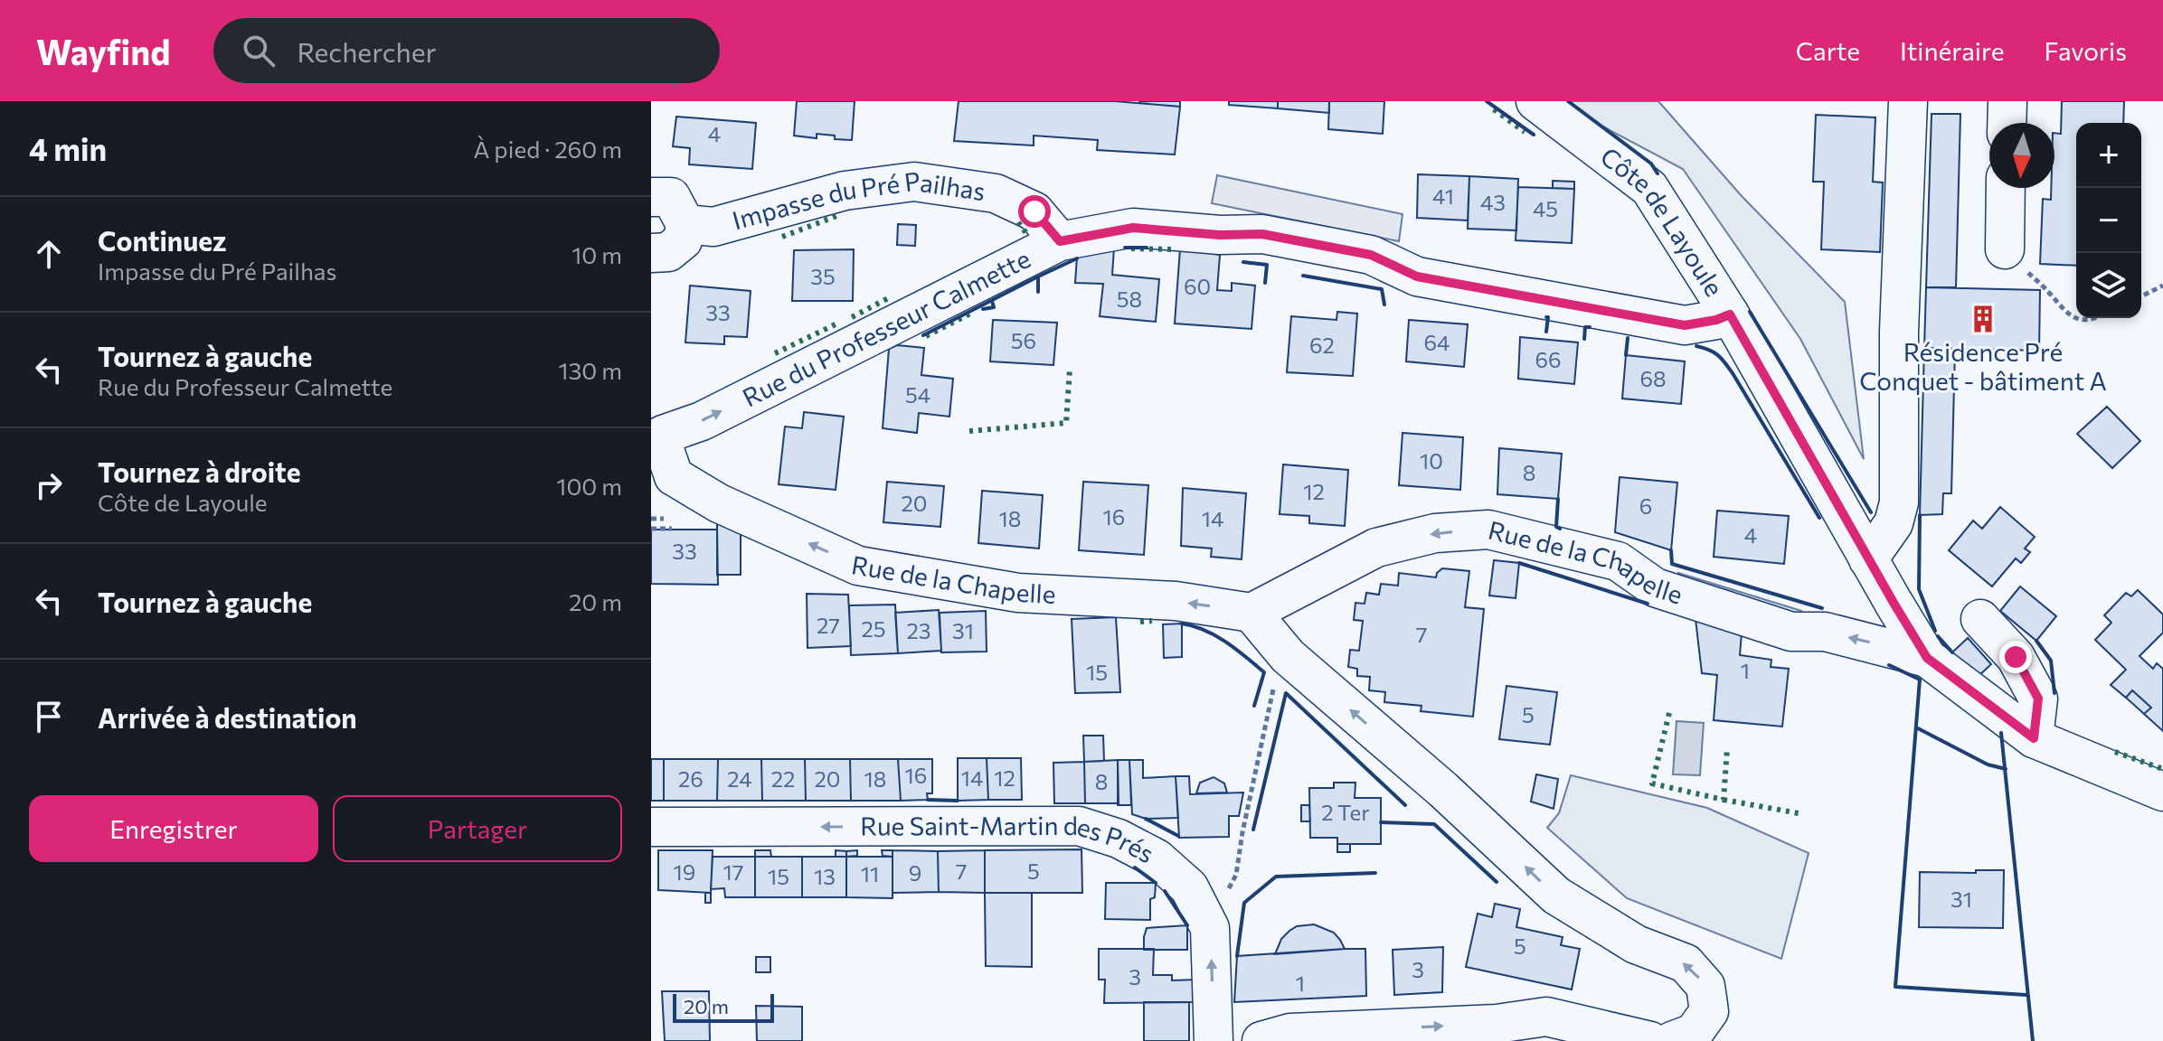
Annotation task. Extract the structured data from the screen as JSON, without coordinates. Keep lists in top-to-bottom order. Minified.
{"streets":{"street":["Impasse du Pré Pailhas","Côte de Layoule","Rue du Professeur Calmette","Rue de la Chapelle","Rue Saint-Martin des Prés"]},"crossings":[["Impasse du Pré Pailhas","Rue du Professeur Calmette"],["Côte de Layoule","Rue du Professeur Calmette"],["Côte de Layoule","Rue de la Chapelle"],["Rue du Professeur Calmette","Rue de la Chapelle"]],"one_way":["Rue du Professeur Calmette","Rue de la Chapelle"],"places":{"building":["Résidence Pré Conquet - bâtiment A"]},"house_numbers":["4","41","43","45","35","60","58","33","56","64","62","66","68","54","10","8","12","20","6","16","18","14","4","33","27","25","23","31","7","1","15","5","16","14","12","26","24","22","20","18","8","2 Ter","7","5","19","17","9","11","15","13","31","5","3","3","1"],"scale_bar":"20 m","north":"bottom","page":{"header":"Wayfind","search":"Rechercher","nav":["Carte","Itinéraire","Favoris"],"heading":["4 min","À pied · 260 m"],"map_buttons":["+","−"],"list":[["Continuez","Impasse du Pré Pailhas","10 m"],["Tournez à gauche","Rue du Professeur Calmette","130 m"],["Tournez à droite","Côte de Layoule","100 m"],["Tournez à gauche","20 m"],"Arrivée à destination"],"buttons":["Enregistrer","Partager"],"scale":"20 m"}}
